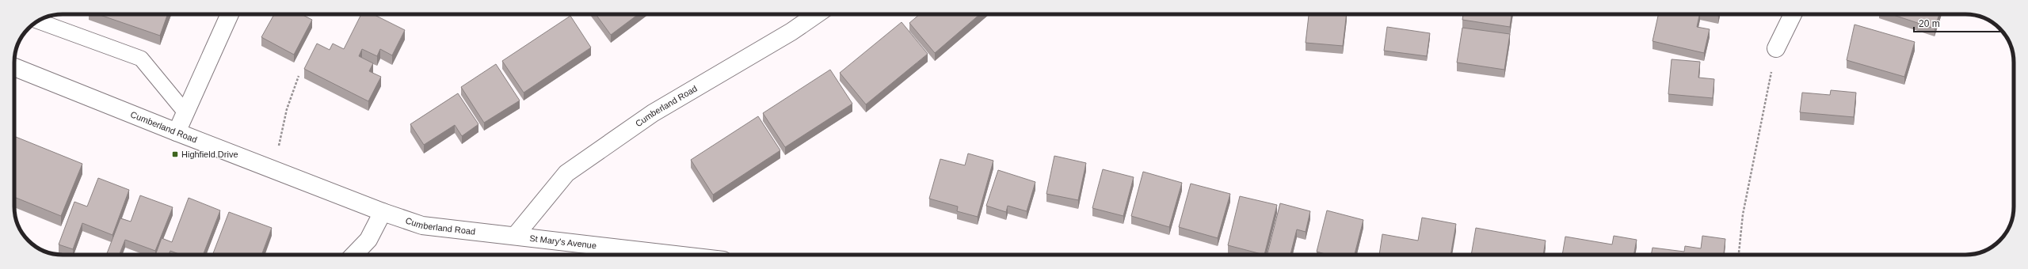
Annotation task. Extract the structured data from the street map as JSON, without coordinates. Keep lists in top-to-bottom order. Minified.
{"streets":{"street":["Cumberland Road","St Mary's Avenue"]},"crossings":[["Cumberland Road","St Mary's Avenue"]],"places":{"transit":["Highfield Drive"]},"scale_bar":"20 m"}
